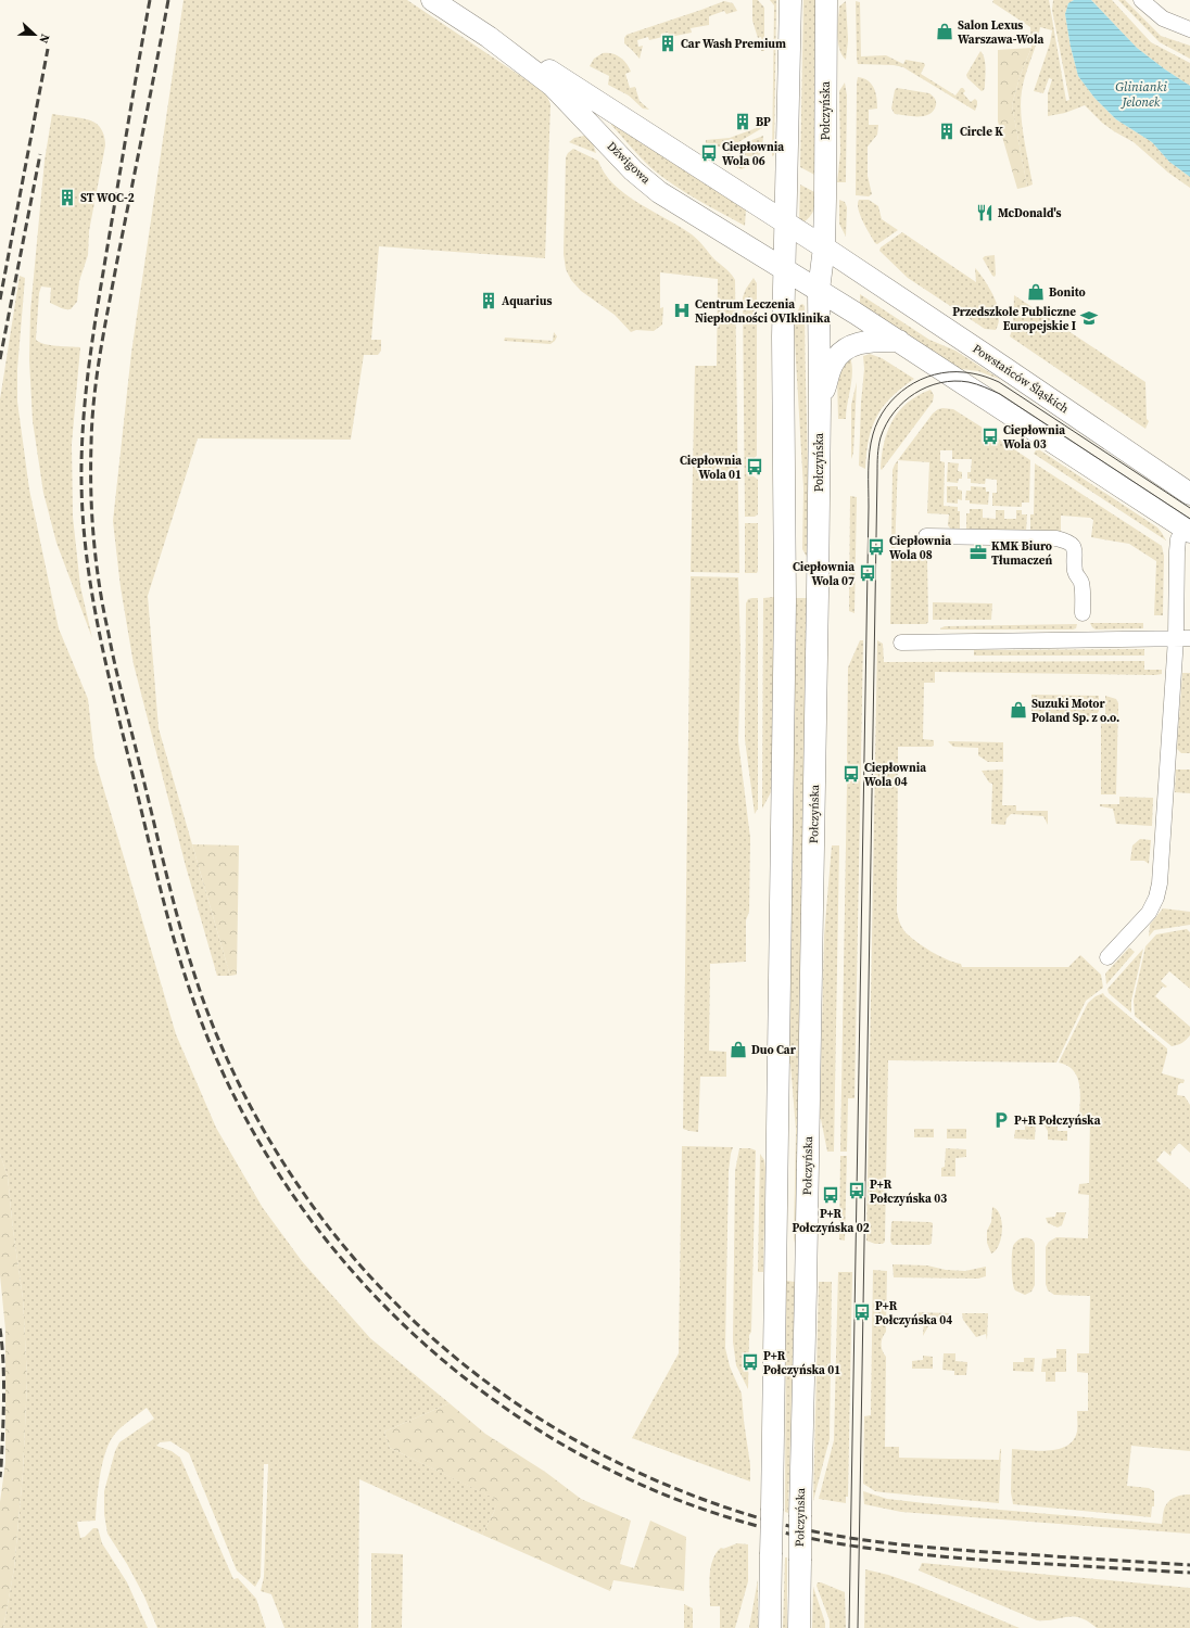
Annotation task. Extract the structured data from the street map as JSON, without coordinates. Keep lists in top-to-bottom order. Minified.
{"streets":{"main road":["Połczyńska","Dźwigowa","Powstańców Śląskich"]},"crossings":[["Połczyńska","Powstańców Śląskich"],["Dźwigowa","Powstańców Śląskich"]],"water":["Glinianki Jelonek"],"places":{"shop":["Salon Lexus Warszawa-Wola","Bonito","Suzuki Motor Poland Sp. z o.o.","Duo Car"],"building":["Car Wash Premium","BP","Circle K","ST WOC-2","Aquarius"],"bus stop":["Ciepłownia Wola 06","Ciepłownia Wola 03","Ciepłownia Wola 01","Ciepłownia Wola 08","Ciepłownia Wola 07","Ciepłownia Wola 04","P+R Połczyńska 03","P+R Połczyńska 02","P+R Połczyńska 04","P+R Połczyńska 01"],"restaurant":["McDonald's"],"hospital":["Centrum Leczenia Niepłodności OVIklinika"],"school or university":["Przedszkole Publiczne Europejskie I"],"office":["KMK Biuro Tłumaczeń"],"parking":["P+R Połczyńska"]},"north":"right"}
